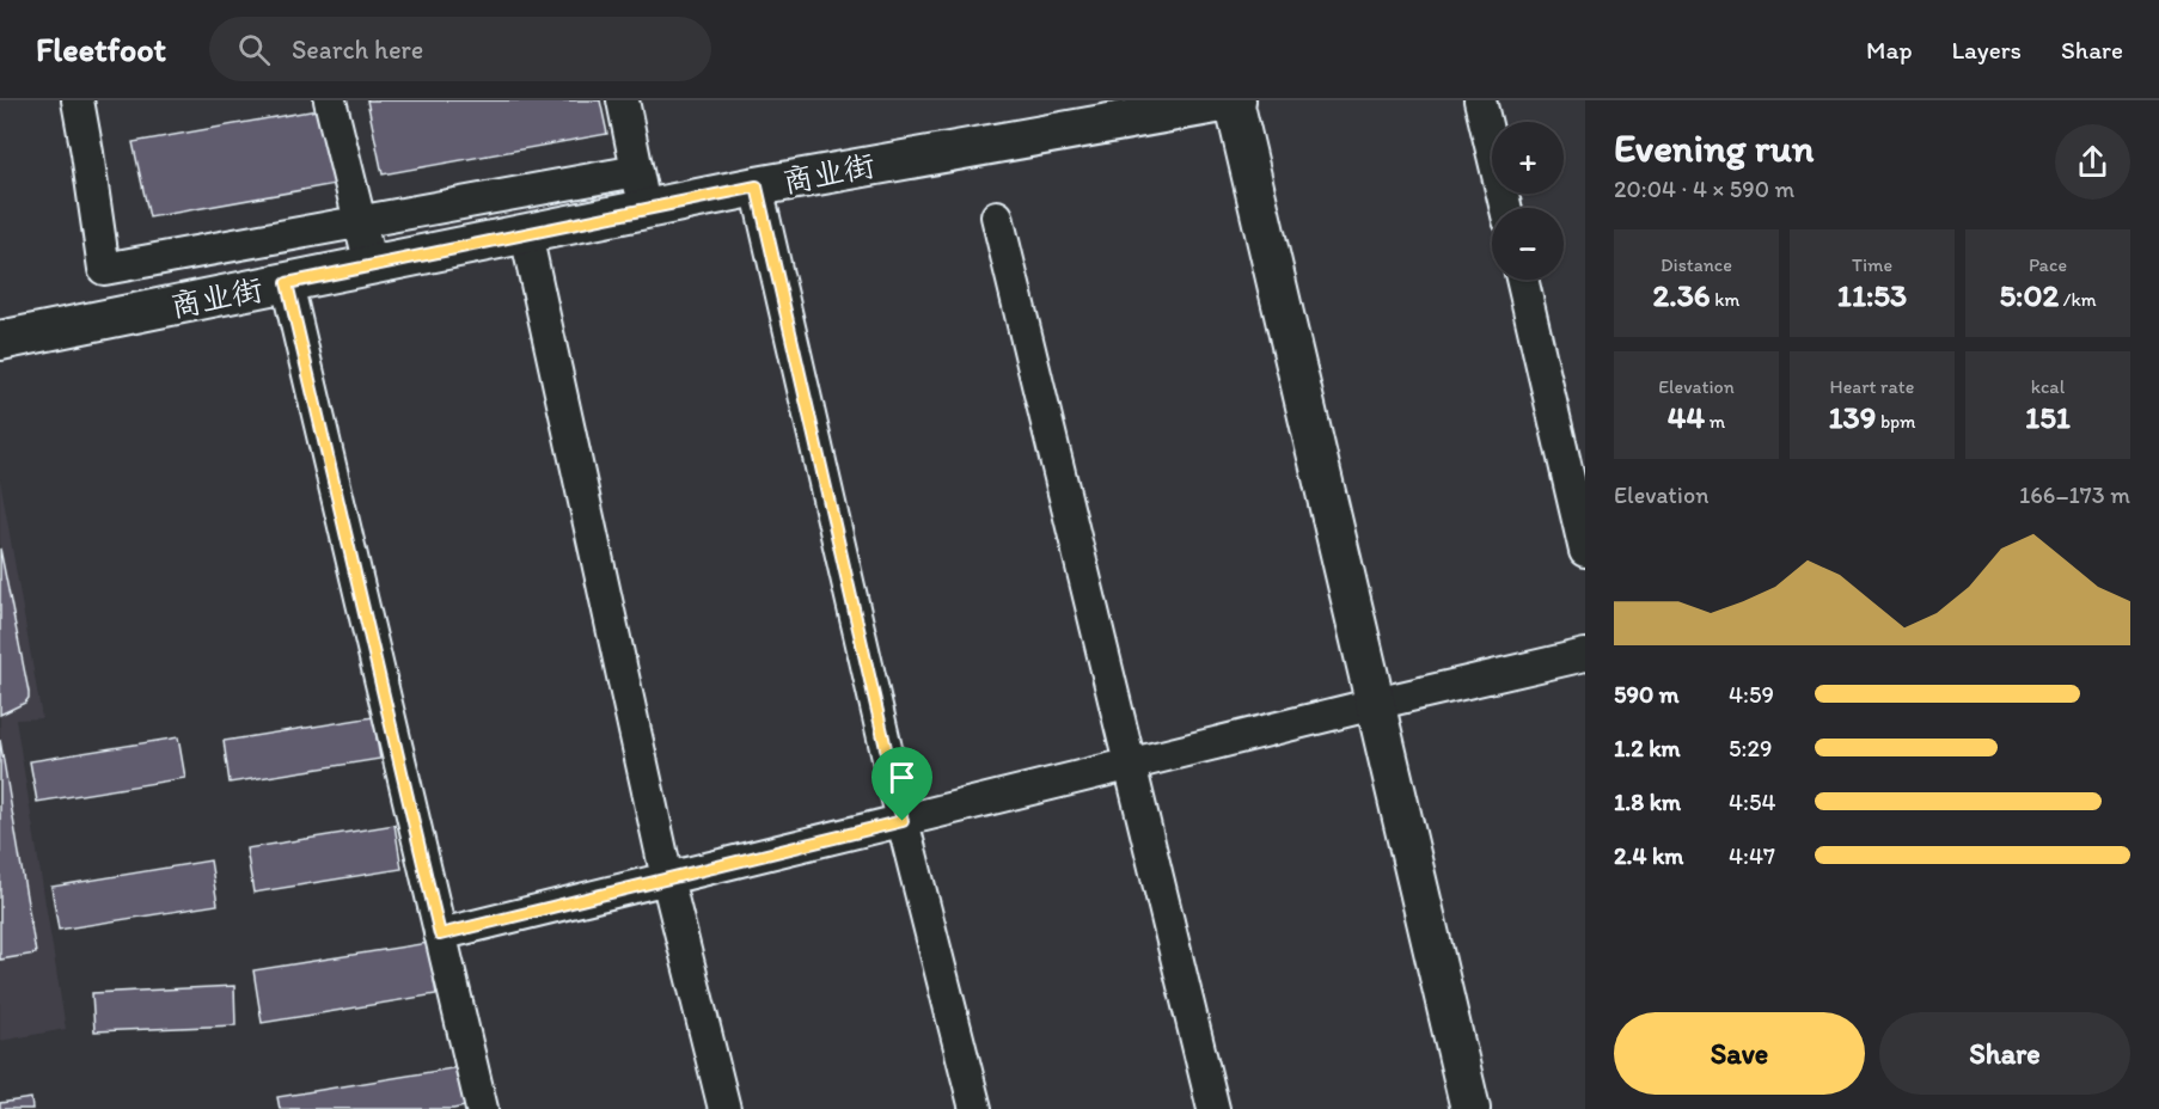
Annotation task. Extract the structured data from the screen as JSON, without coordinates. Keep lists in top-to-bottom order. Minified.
{"streets":{"street":["商业街"]},"page":{"header":"Fleetfoot","search":"Search here","nav":["Map","Layers","Share"],"heading":["Evening run","20:04 · 4 × 590 m"],"map_buttons":["+","−"],"stats":[["Distance","2.36 km"],["Time","11:53"],["Pace","5:02 /km"],["Elevation","44 m"],["Heart rate","139 bpm"],["kcal","151"]],"chart":["Elevation","166–173 m"],"list":[{"name":"590 m","note":"4:59"},{"name":"1.2 km","note":"5:29"},{"name":"1.8 km","note":"4:54"},{"name":"2.4 km","note":"4:47"}],"buttons":["Save","Share"]}}
